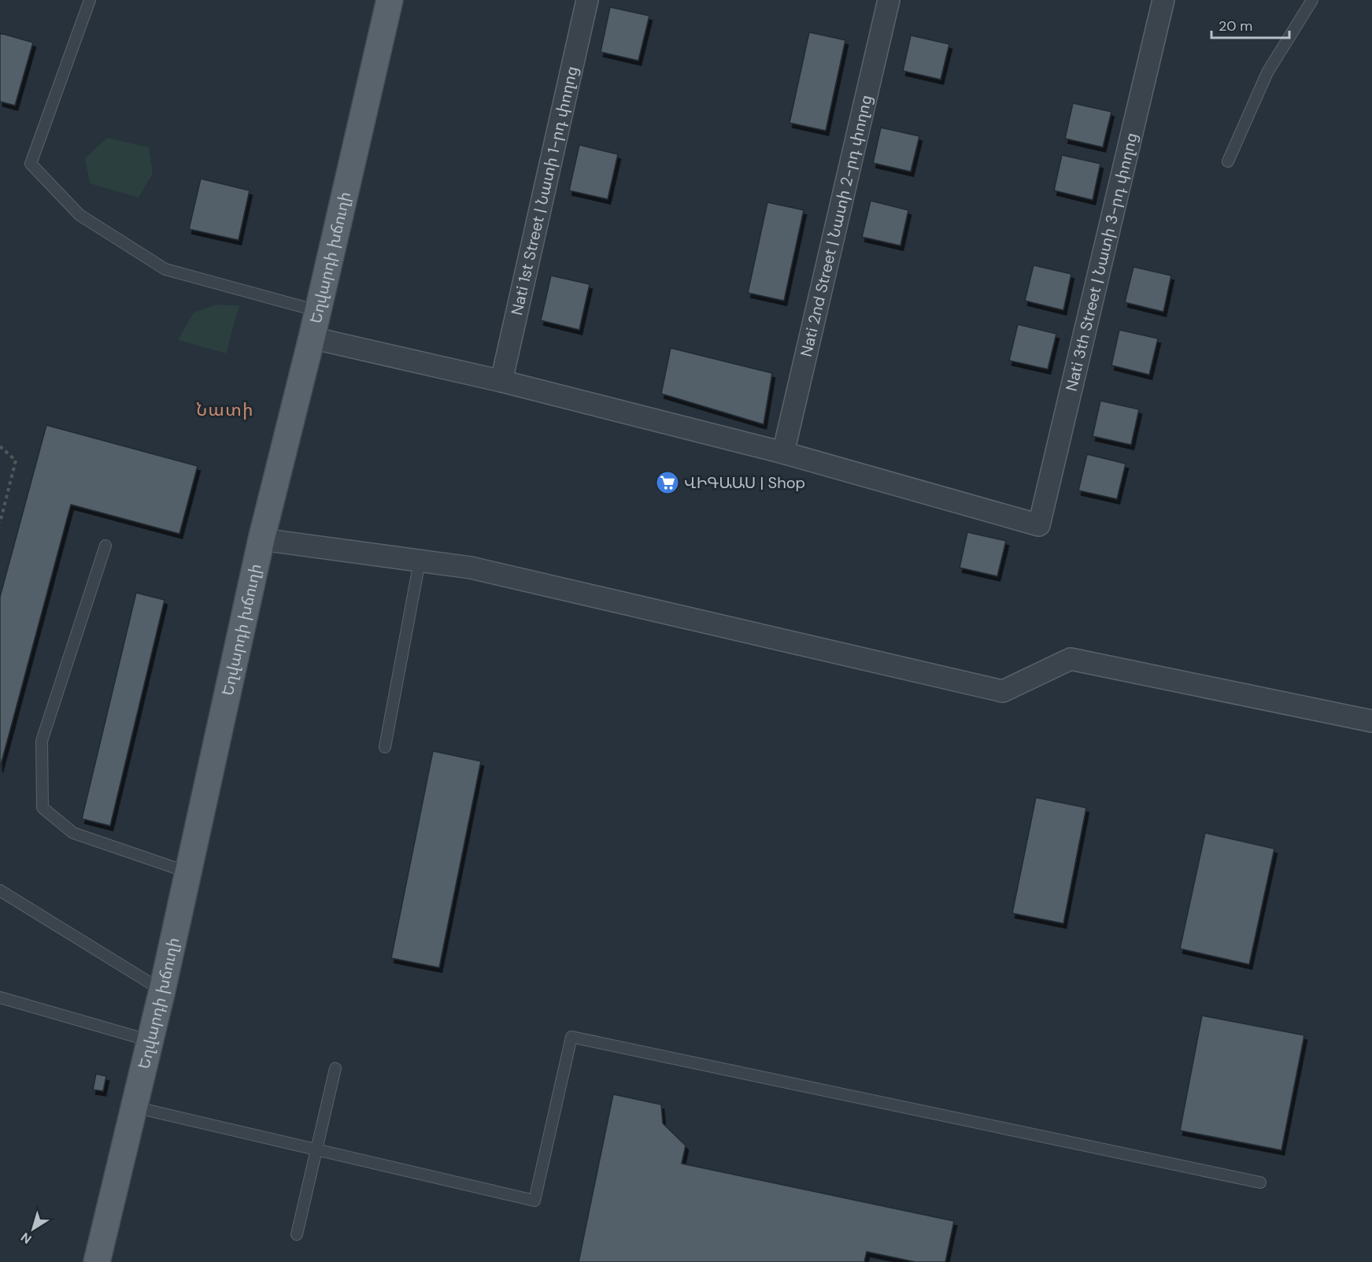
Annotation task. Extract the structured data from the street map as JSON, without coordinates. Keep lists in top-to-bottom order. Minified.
{"streets":{"main road":["Եղվարդի խճուղի"],"street":["Nati 1st Street | Նատի 1-րդ փողոց","Nati 2nd Street | Նատի 2-րդ փողոց","Nati 3th Street | Նատի 3-րդ փողոց"]},"crossings":[["Nati 2nd Street | Նատի 2-րդ փողոց","Nati 3th Street | Նատի 3-րդ փողոց"]],"districts":["Նատի"],"places":{"supermarket":["ՎԻԳԱԱՍ | Shop"]},"scale_bar":"20 m","north":"bottom left"}
